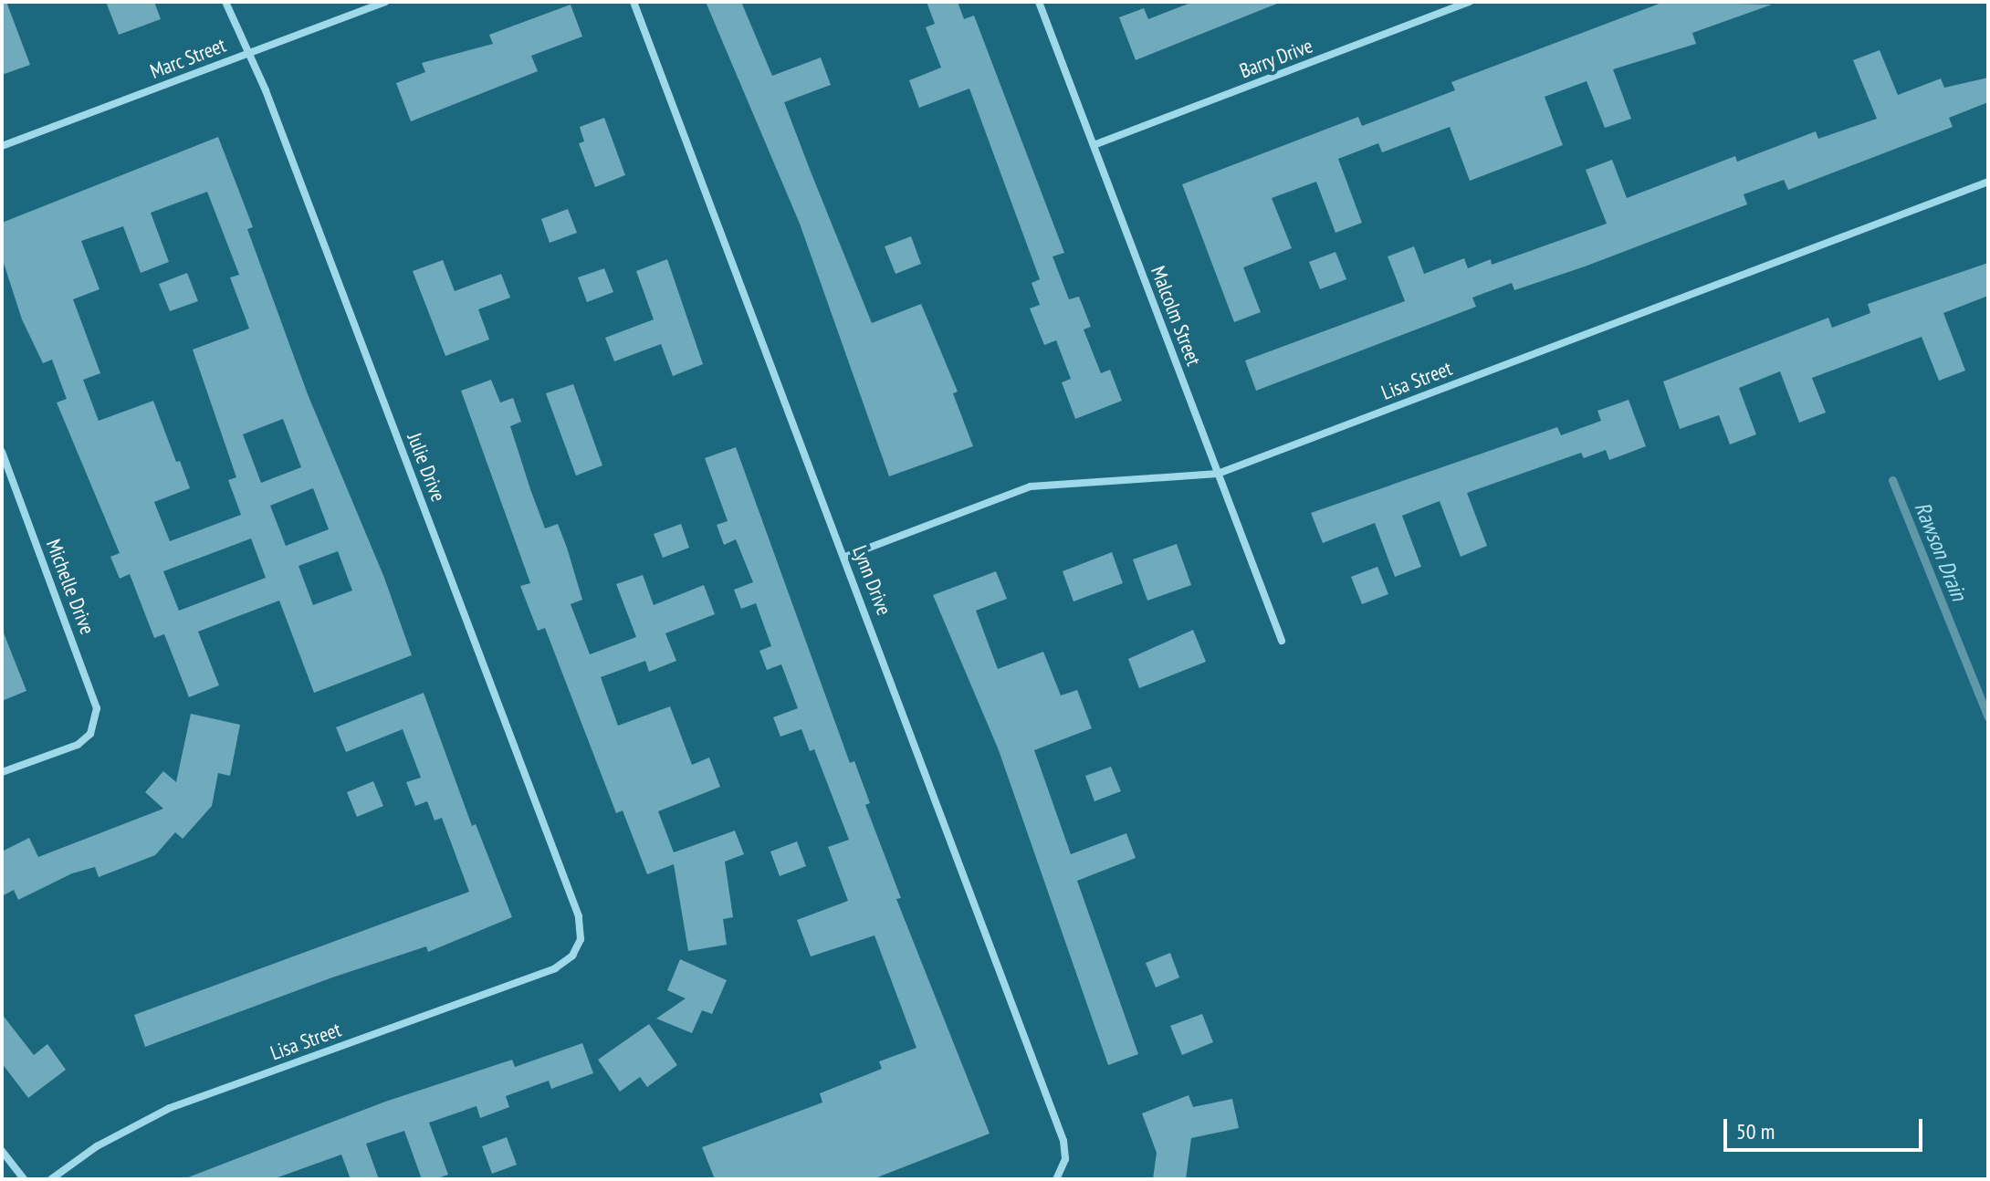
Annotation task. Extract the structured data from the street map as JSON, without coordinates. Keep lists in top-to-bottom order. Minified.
{"streets":{"street":["Marc Street","Barry Drive","Malcolm Street","Lisa Street","Julie Drive","Lynn Drive","Michelle Drive"]},"crossings":[["Marc Street","Julie Drive"],["Barry Drive","Malcolm Street"],["Malcolm Street","Lisa Street"],["Lisa Street","Julie Drive"],["Lisa Street","Lynn Drive"]],"water":["Rawson Drain"],"scale_bar":"50 m"}
